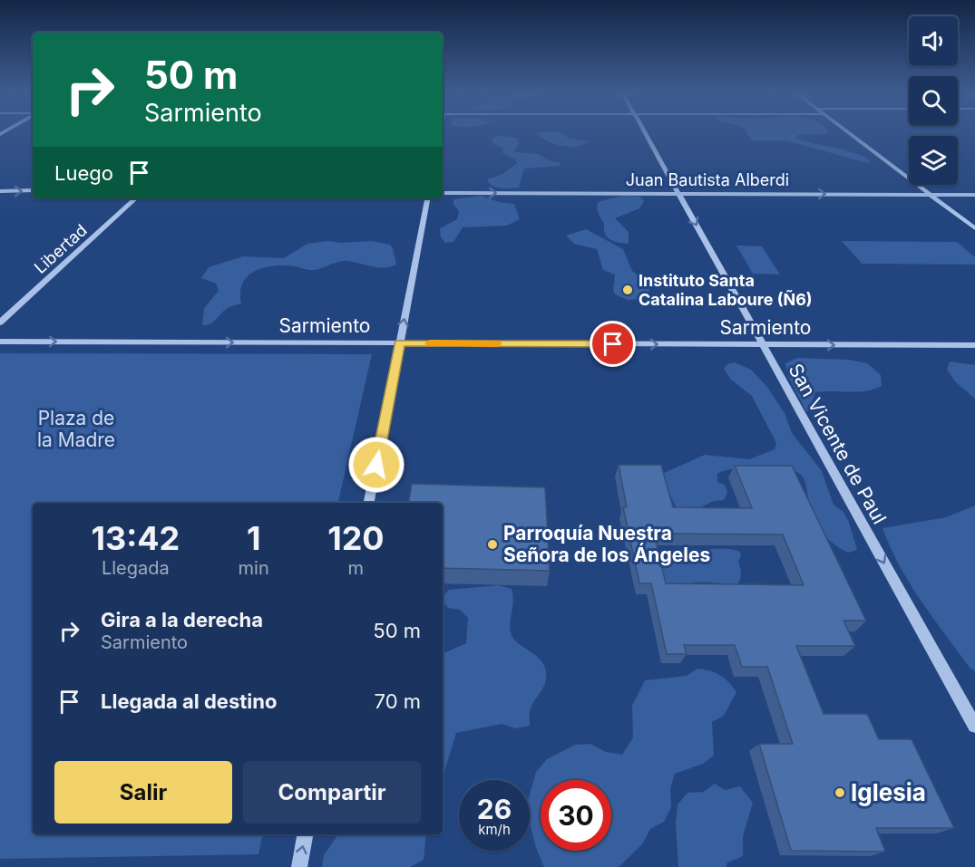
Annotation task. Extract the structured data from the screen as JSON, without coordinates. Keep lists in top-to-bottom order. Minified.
{"streets":{"street":["Juan Bautista Alberdi","Libertad","Sarmiento","San Vicente de Paul"]},"crossings":[["Juan Bautista Alberdi","San Vicente de Paul"],["Sarmiento","San Vicente de Paul"]],"one_way":["Juan Bautista Alberdi","Sarmiento","San Vicente de Paul"],"parks":["Plaza de la Madre"],"places":["Instituto Santa Catalina Laboure (Ñ6)","Parroquía Nuestra Señora de los Ángeles","Iglesia"],"page":{"turn":["50 m","Sarmiento"],"then":"Luego","eta":["13:42","Llegada","1","min","120","m"],"list":[{"name":"Gira a la derecha","note":"Sarmiento","value":"50 m"},{"name":"Llegada al destino","value":"70 m"}],"buttons":["Salir","Compartir"],"speed":"26 km/h","limit":"30"}}
